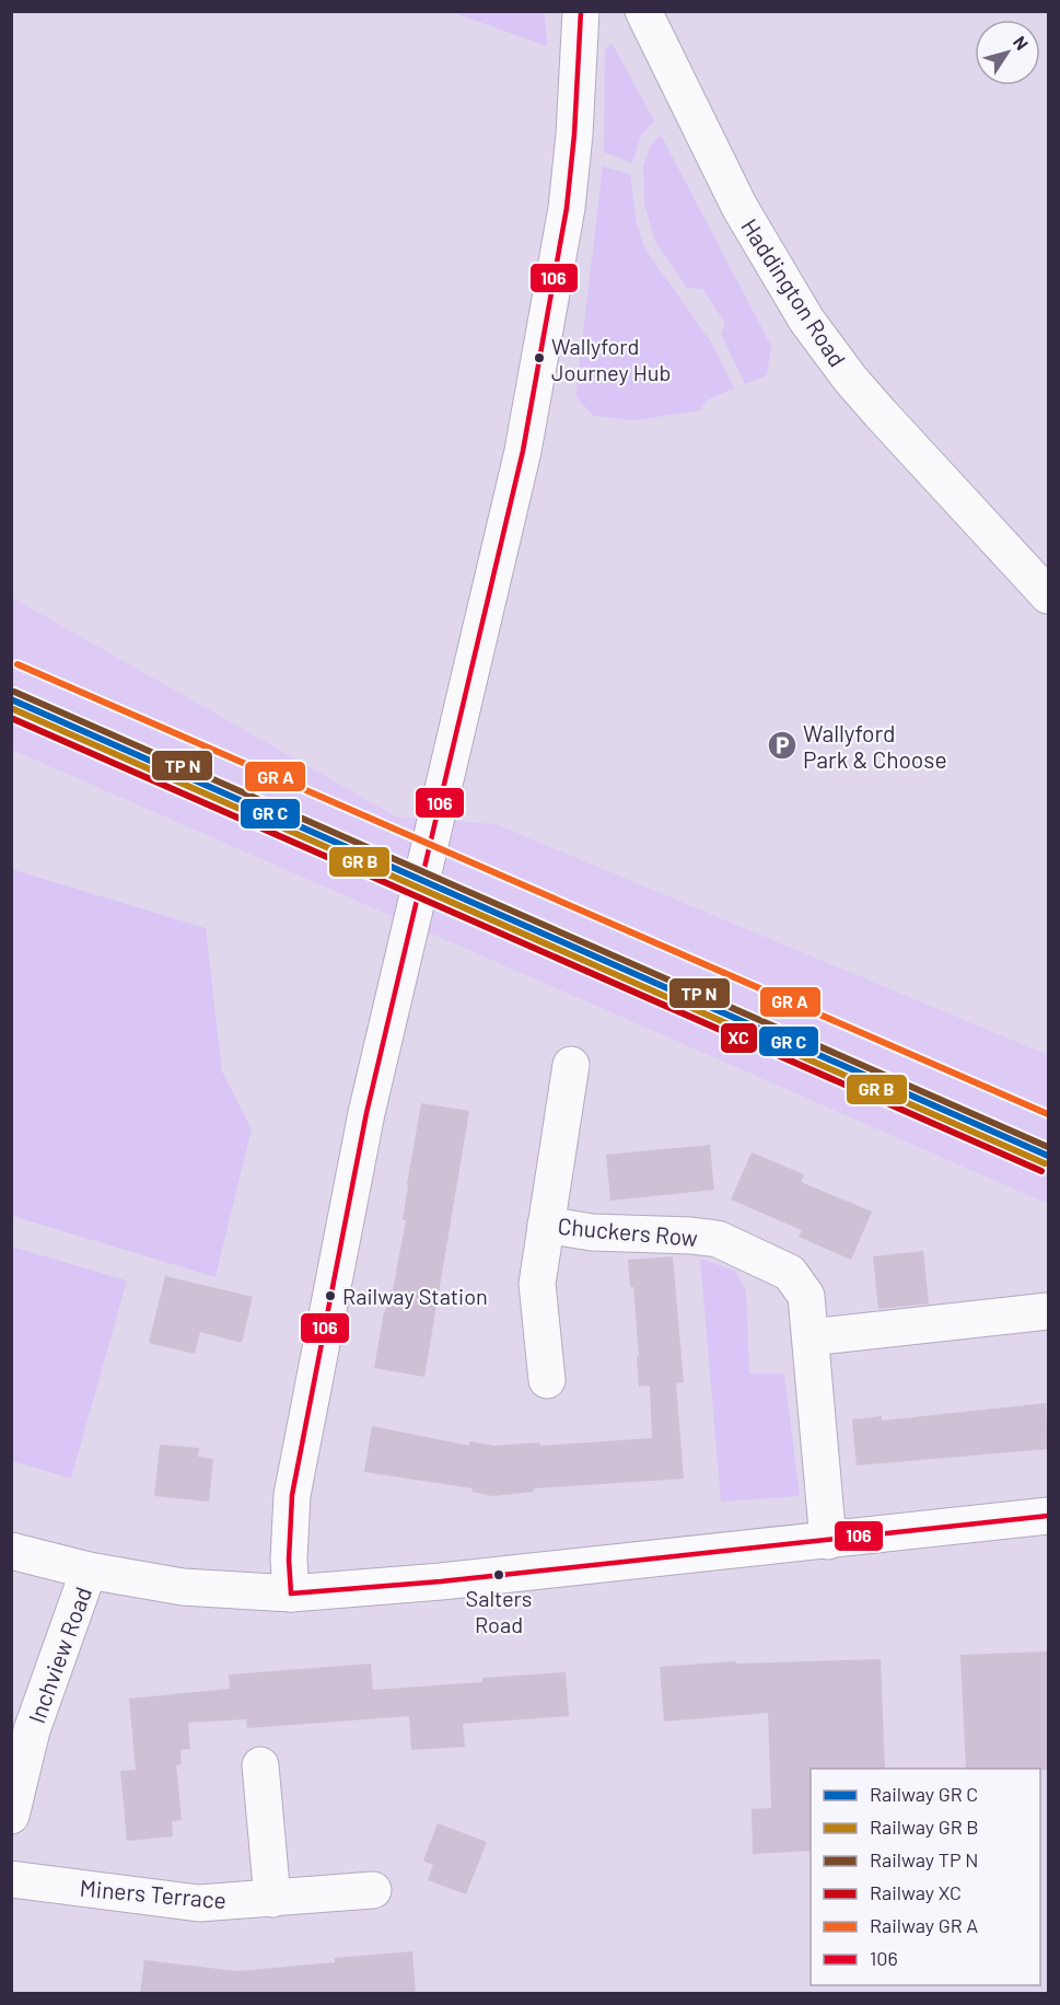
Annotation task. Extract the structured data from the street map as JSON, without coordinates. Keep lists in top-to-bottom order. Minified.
{"streets":{"street":["Haddington Road","Chuckers Row","Inchview Road","Miners Terrace"]},"places":{"other":["Wallyford Journey Hub","Railway Station","Salters Road"],"parking":["Wallyford Park & Choose"]},"lines":["transit line 106","rail line XC"],"legend":["Railway GR C","Railway GR B","Railway TP N","Railway XC","Railway GR A","106"],"north":"top right"}
